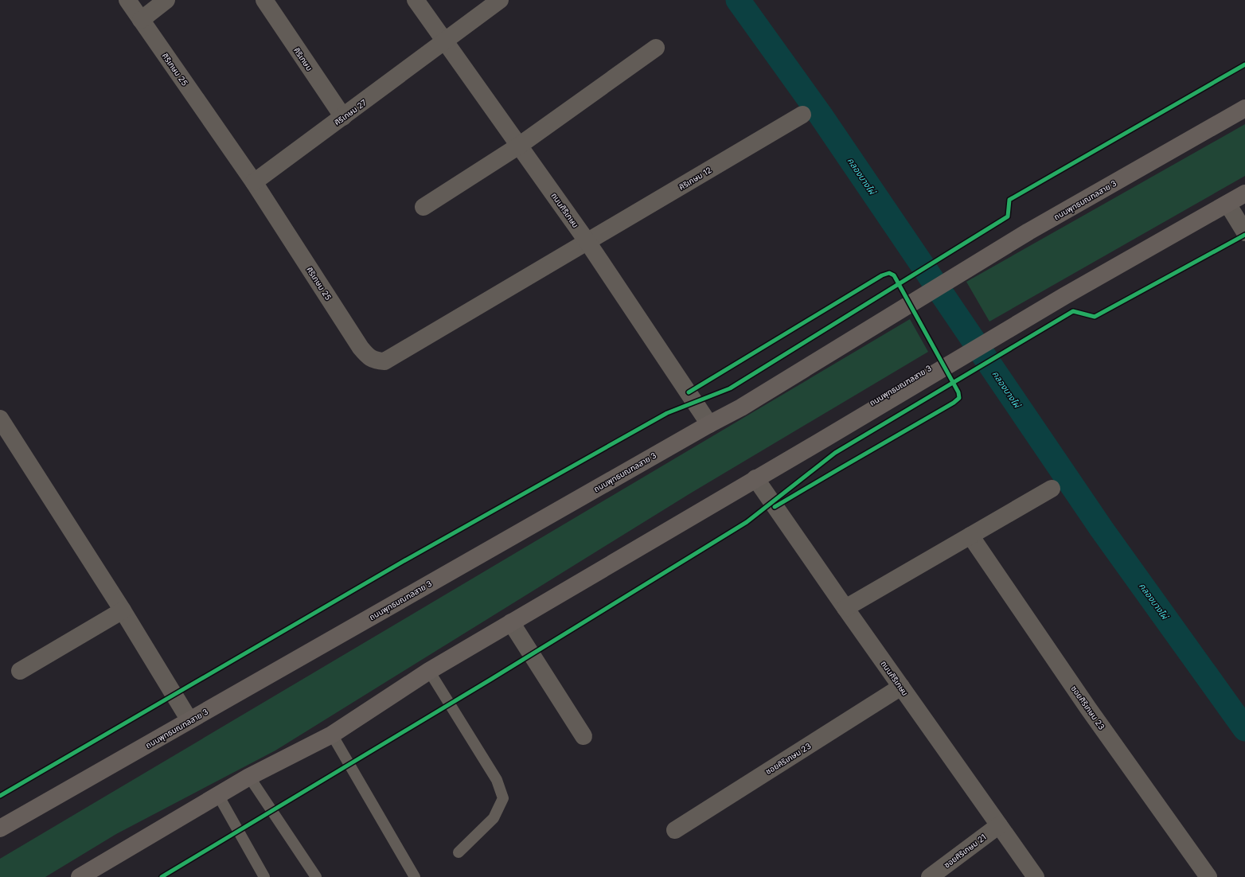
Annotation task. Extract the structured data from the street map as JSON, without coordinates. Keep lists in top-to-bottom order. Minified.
{"streets":{"main road":["ถนนพุทธมณฑลสาย 3"],"street":["ศิริเกษม","ศิริเกษม 25","ศิริเกษม 27","ศิริเกษม 12","ถนนศิริเกษม","ซอยศิริเกษม 23","ซอยศิริเกษม 21"]},"crossings":[["ศิริเกษม","ศิริเกษม 27"],["ศิริเกษม 25","ศิริเกษม 27"],["ศิริเกษม 25","ศิริเกษม 12"],["ศิริเกษม 25","ถนนศิริเกษม"],["ศิริเกษม 27","ถนนศิริเกษม"],["ศิริเกษม 12","ถนนศิริเกษม"],["ถนนพุทธมณฑลสาย 3","ถนนศิริเกษม"],["ถนนศิริเกษม","ซอยศิริเกษม 23"],["ถนนศิริเกษม","ซอยศิริเกษม 21"]],"water":["คลองบางไผ่"]}
